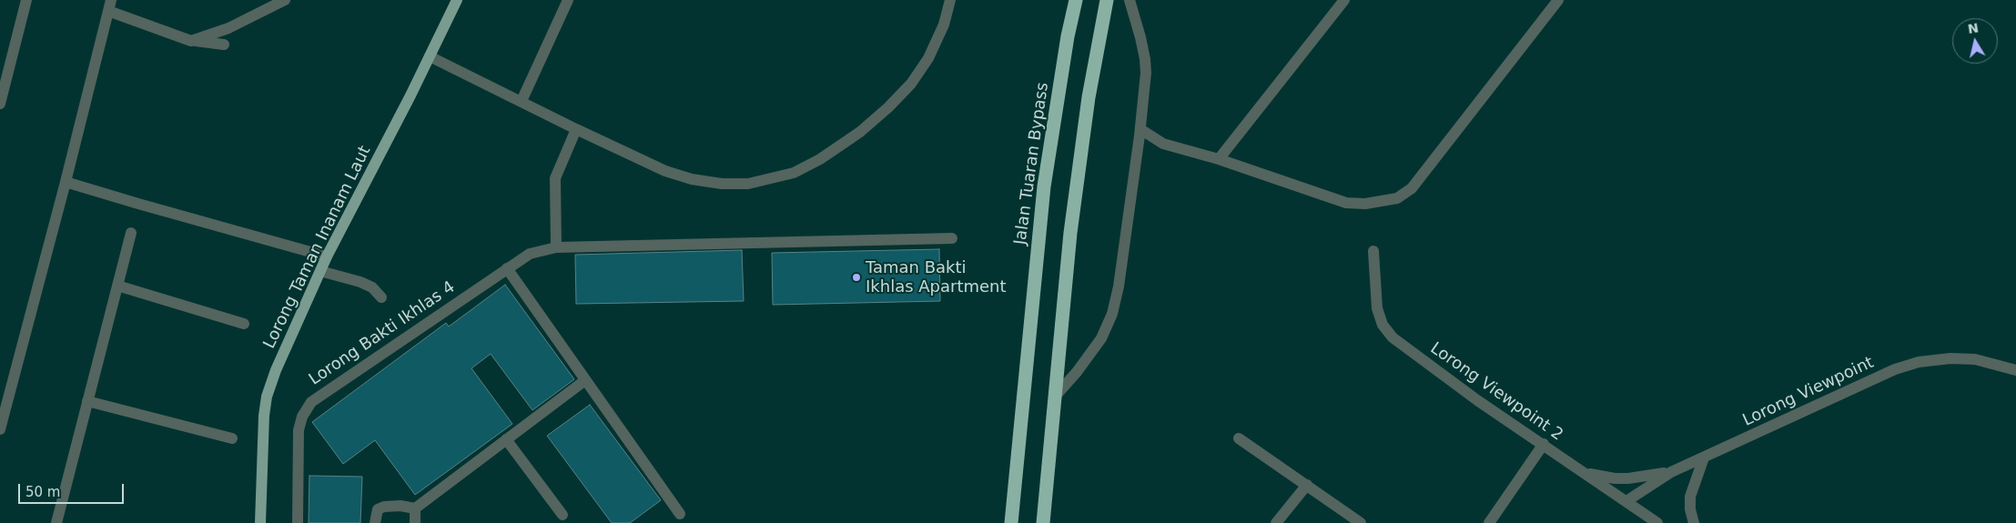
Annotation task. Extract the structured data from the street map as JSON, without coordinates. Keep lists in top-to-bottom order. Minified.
{"streets":{"highway":["Jalan Tuaran Bypass"],"main road":["Lorong Taman Inanam Laut"],"street":["Lorong Bakti Ikhlas 4","Lorong Viewpoint 2","Lorong Viewpoint"]},"crossings":[["Lorong Viewpoint 2","Lorong Viewpoint"]],"places":["Taman Bakti Ikhlas Apartment"],"scale_bar":"50 m","north":"top"}
